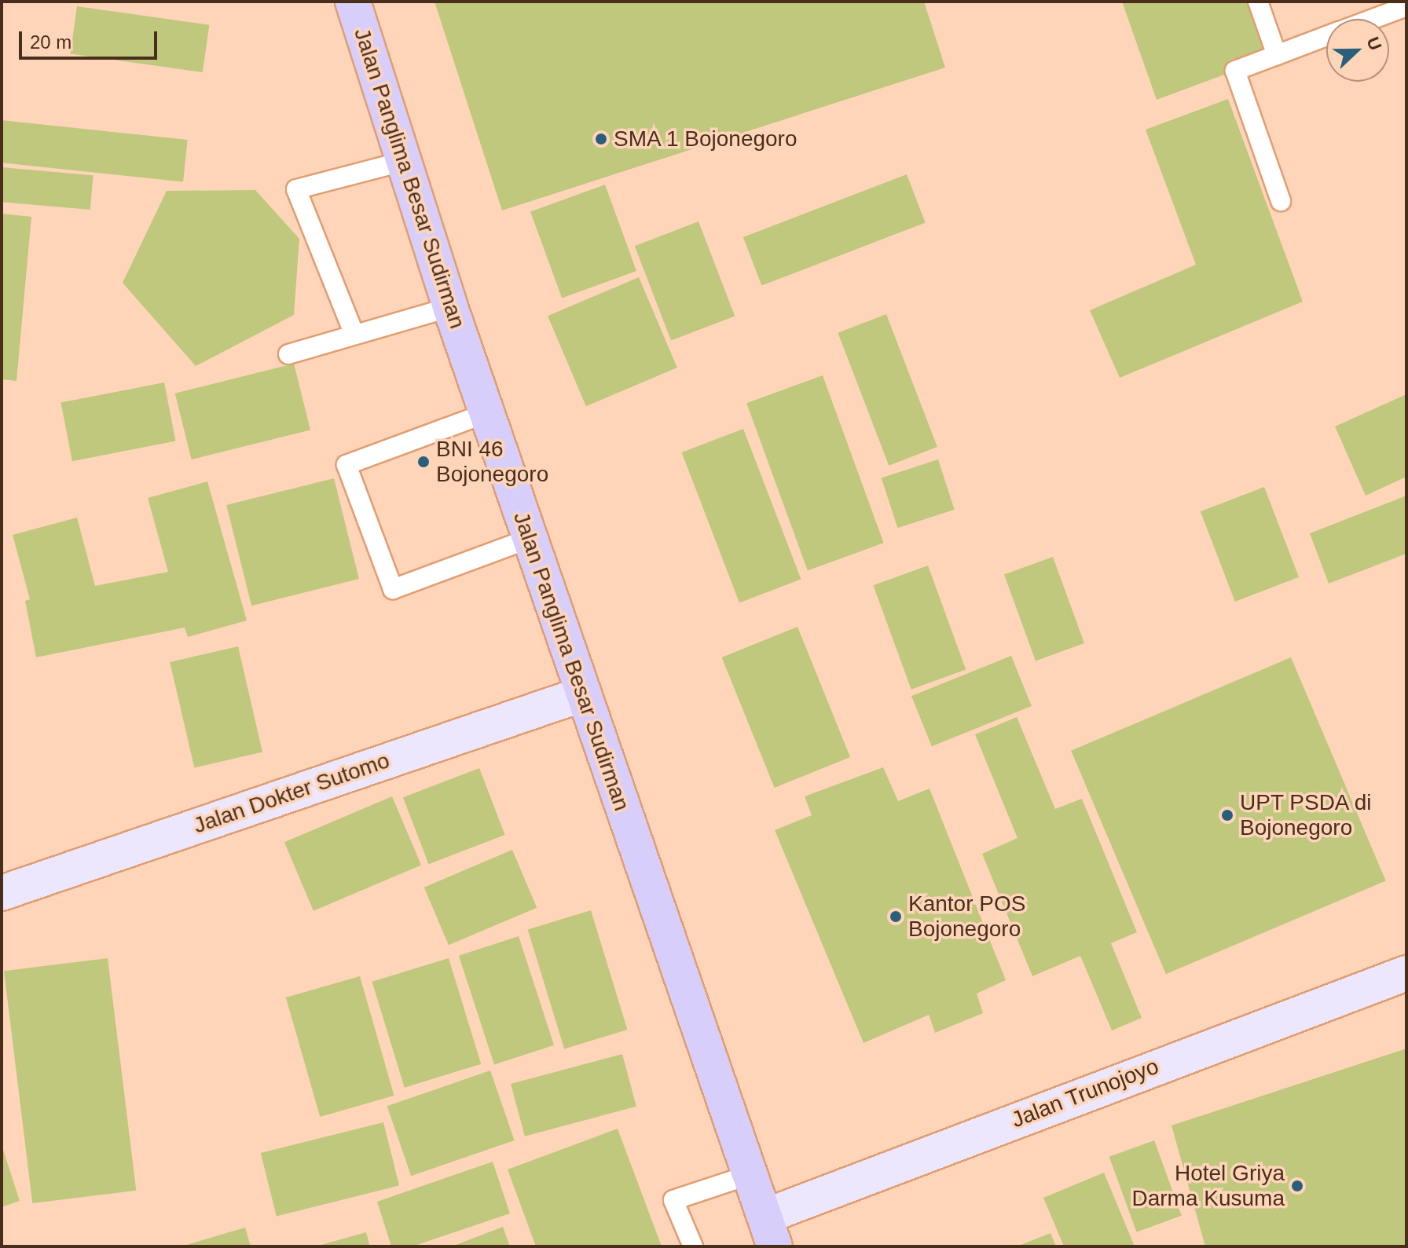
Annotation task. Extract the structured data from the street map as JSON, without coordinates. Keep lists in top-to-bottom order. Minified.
{"streets":{"main road":["Jalan Panglima Besar Sudirman","Jalan Dokter Sutomo","Jalan Trunojoyo"]},"crossings":[["Jalan Panglima Besar Sudirman","Jalan Dokter Sutomo"],["Jalan Panglima Besar Sudirman","Jalan Trunojoyo"]],"places":["SMA 1 Bojonegoro","BNI 46 Bojonegoro","UPT PSDA di Bojonegoro","Kantor POS Bojonegoro","Hotel Griya Darma Kusuma"],"scale_bar":"20 m","north":"right"}
